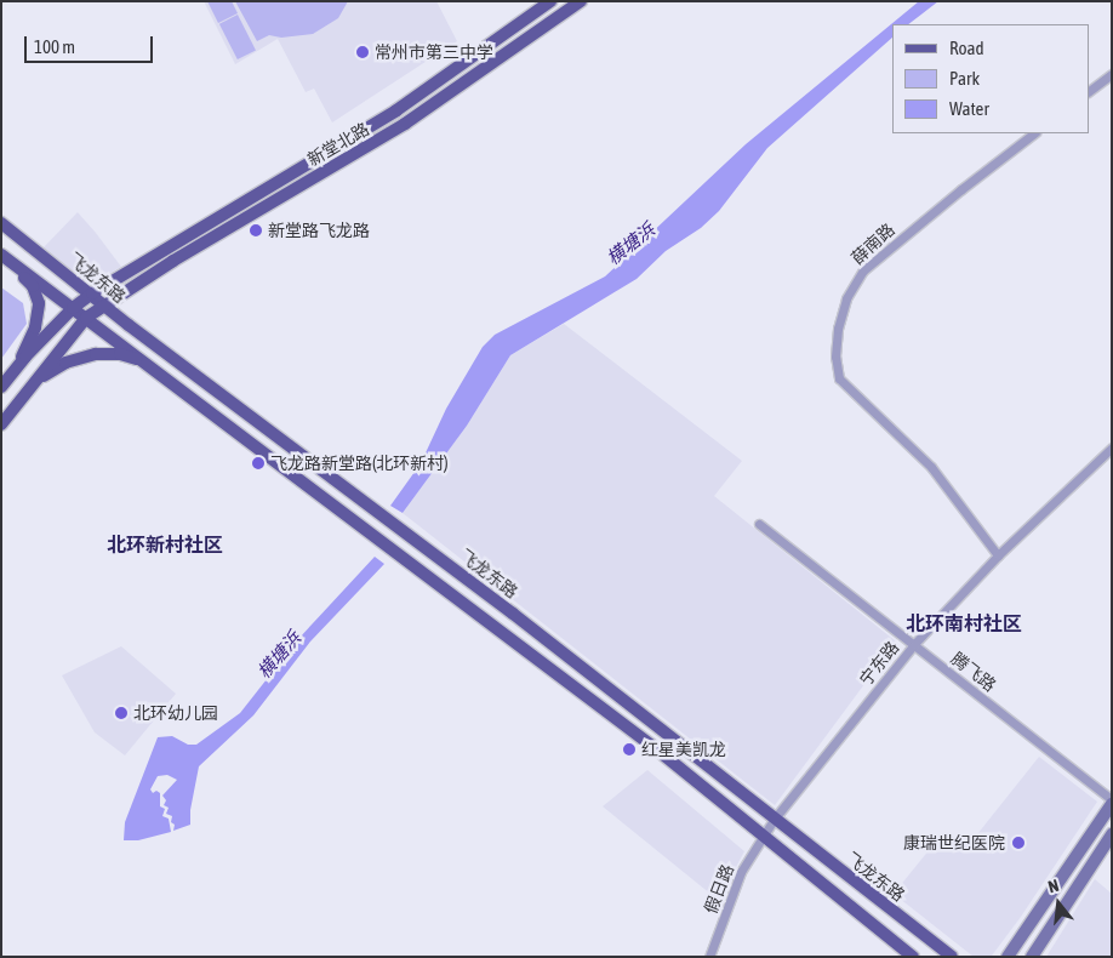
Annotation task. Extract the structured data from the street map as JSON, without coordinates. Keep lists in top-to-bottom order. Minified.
{"streets":{"main road":["新堂北路","飞龙东路"],"street":["薛南路","宁东路","腾飞路","假日路"]},"crossings":[["新堂北路","飞龙东路"],["薛南路","宁东路"],["飞龙东路","宁东路"],["宁东路","腾飞路"],["宁东路","假日路"]],"districts":["北环新村社区","北环南村社区"],"water":["横塘浜"],"places":["常州市第三中学","新堂路飞龙路","飞龙路新堂路(北环新村)","北环幼儿园","红星美凯龙","康瑞世纪医院"],"legend":["Road","Park","Water"],"scale_bar":"100 m","north":"top"}
